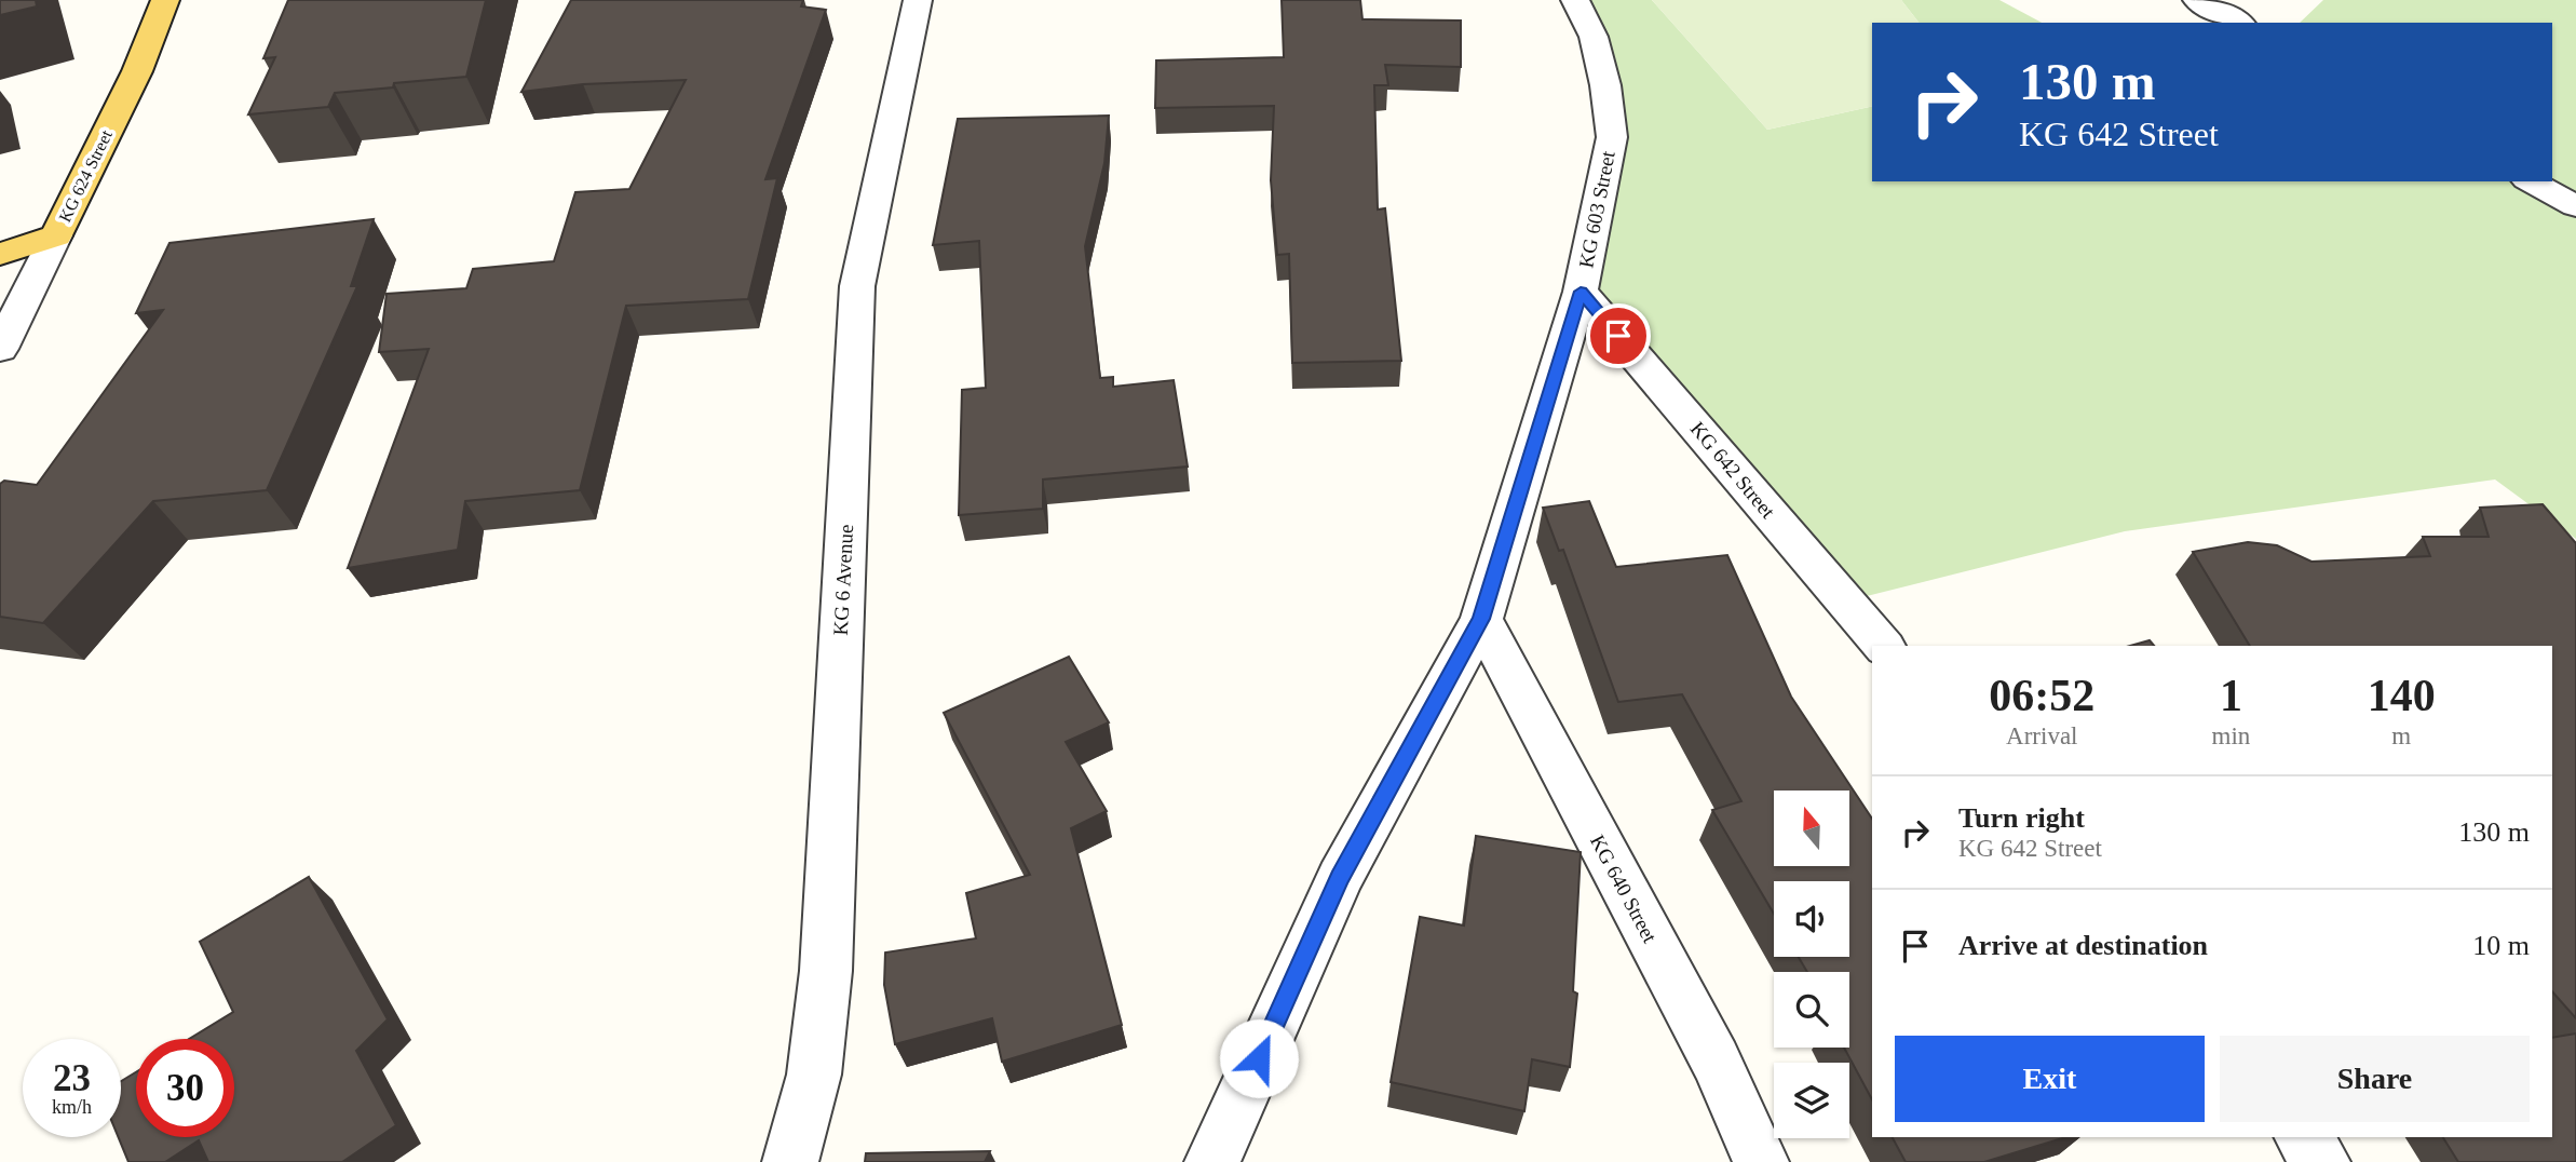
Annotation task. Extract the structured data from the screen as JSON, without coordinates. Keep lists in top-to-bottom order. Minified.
{"streets":{"main road":["KG 624 Street"],"street":["KG 603 Street","KG 642 Street","KG 6 Avenue","KG 640 Street"]},"crossings":[["KG 603 Street","KG 642 Street"],["KG 603 Street","KG 640 Street"]],"north":"top","page":{"turn":["130 m","KG 642 Street"],"eta":["06:52","Arrival","1","min","140","m"],"list":[{"name":"Turn right","note":"KG 642 Street","value":"130 m"},{"name":"Arrive at destination","value":"10 m"}],"buttons":["Exit","Share"],"speed":"23 km/h","limit":"30"}}
